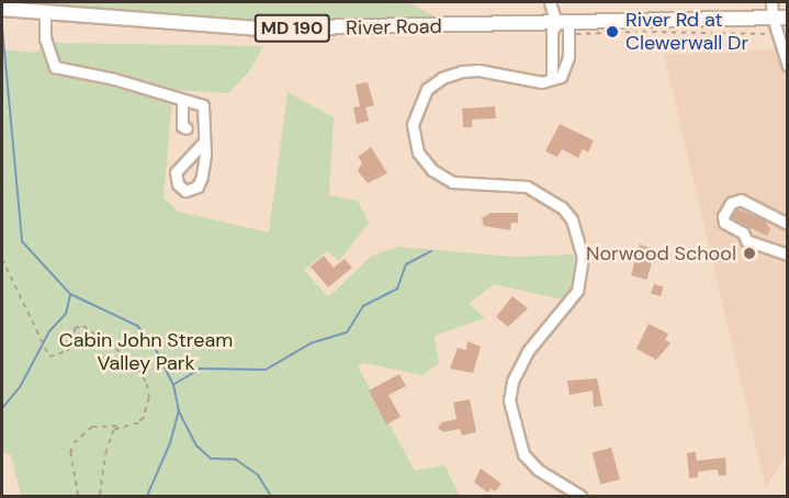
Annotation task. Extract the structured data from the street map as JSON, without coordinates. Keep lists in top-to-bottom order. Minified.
{"streets":{"main road":["River Road","MD 190"]},"parks":["Cabin John Stream Valley Park"],"places":["River Rd at Clewerwall Dr","Norwood School"]}
